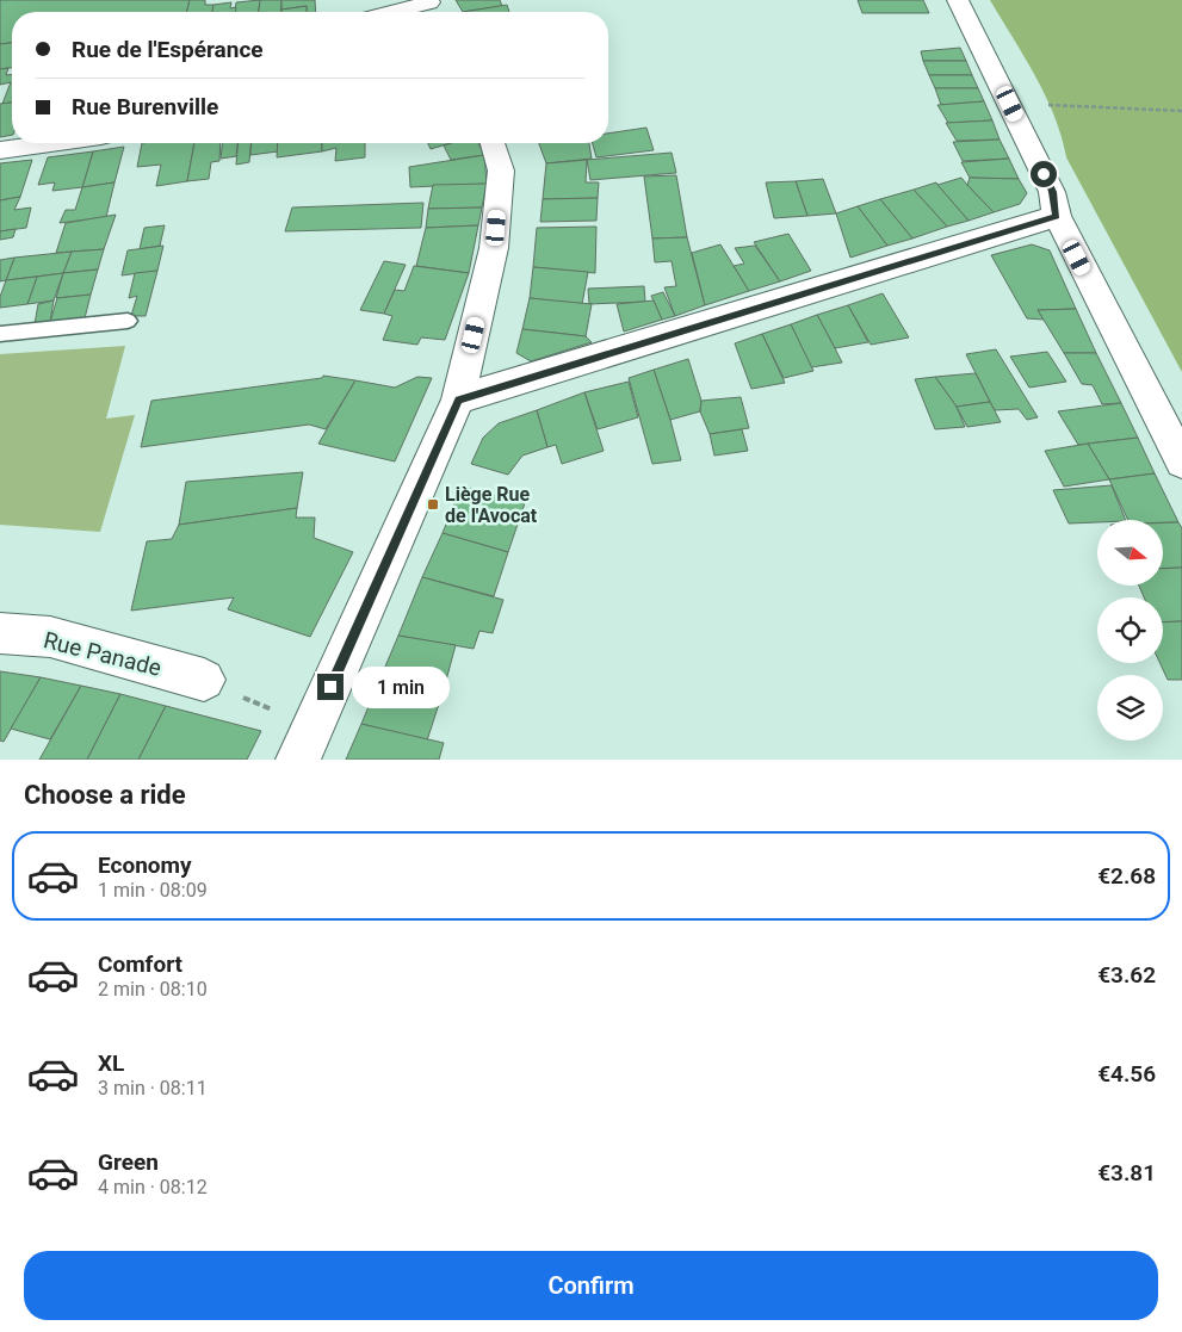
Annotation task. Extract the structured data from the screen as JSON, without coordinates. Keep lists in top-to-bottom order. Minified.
{"streets":{"street":["Rue Panade"]},"places":{"transit":["Liège Rue de l'Avocat"]},"north":"right","page":{"banner":["Rue de l'Espérance","Rue Burenville"],"bubble":"1 min","heading":"Choose a ride","list":[{"name":"Economy","note":"1 min · 08:09","value":"€2.68"},{"name":"Comfort","note":"2 min · 08:10","value":"€3.62"},{"name":"XL","note":"3 min · 08:11","value":"€4.56"},{"name":"Green","note":"4 min · 08:12","value":"€3.81"}],"buttons":"Confirm"}}
